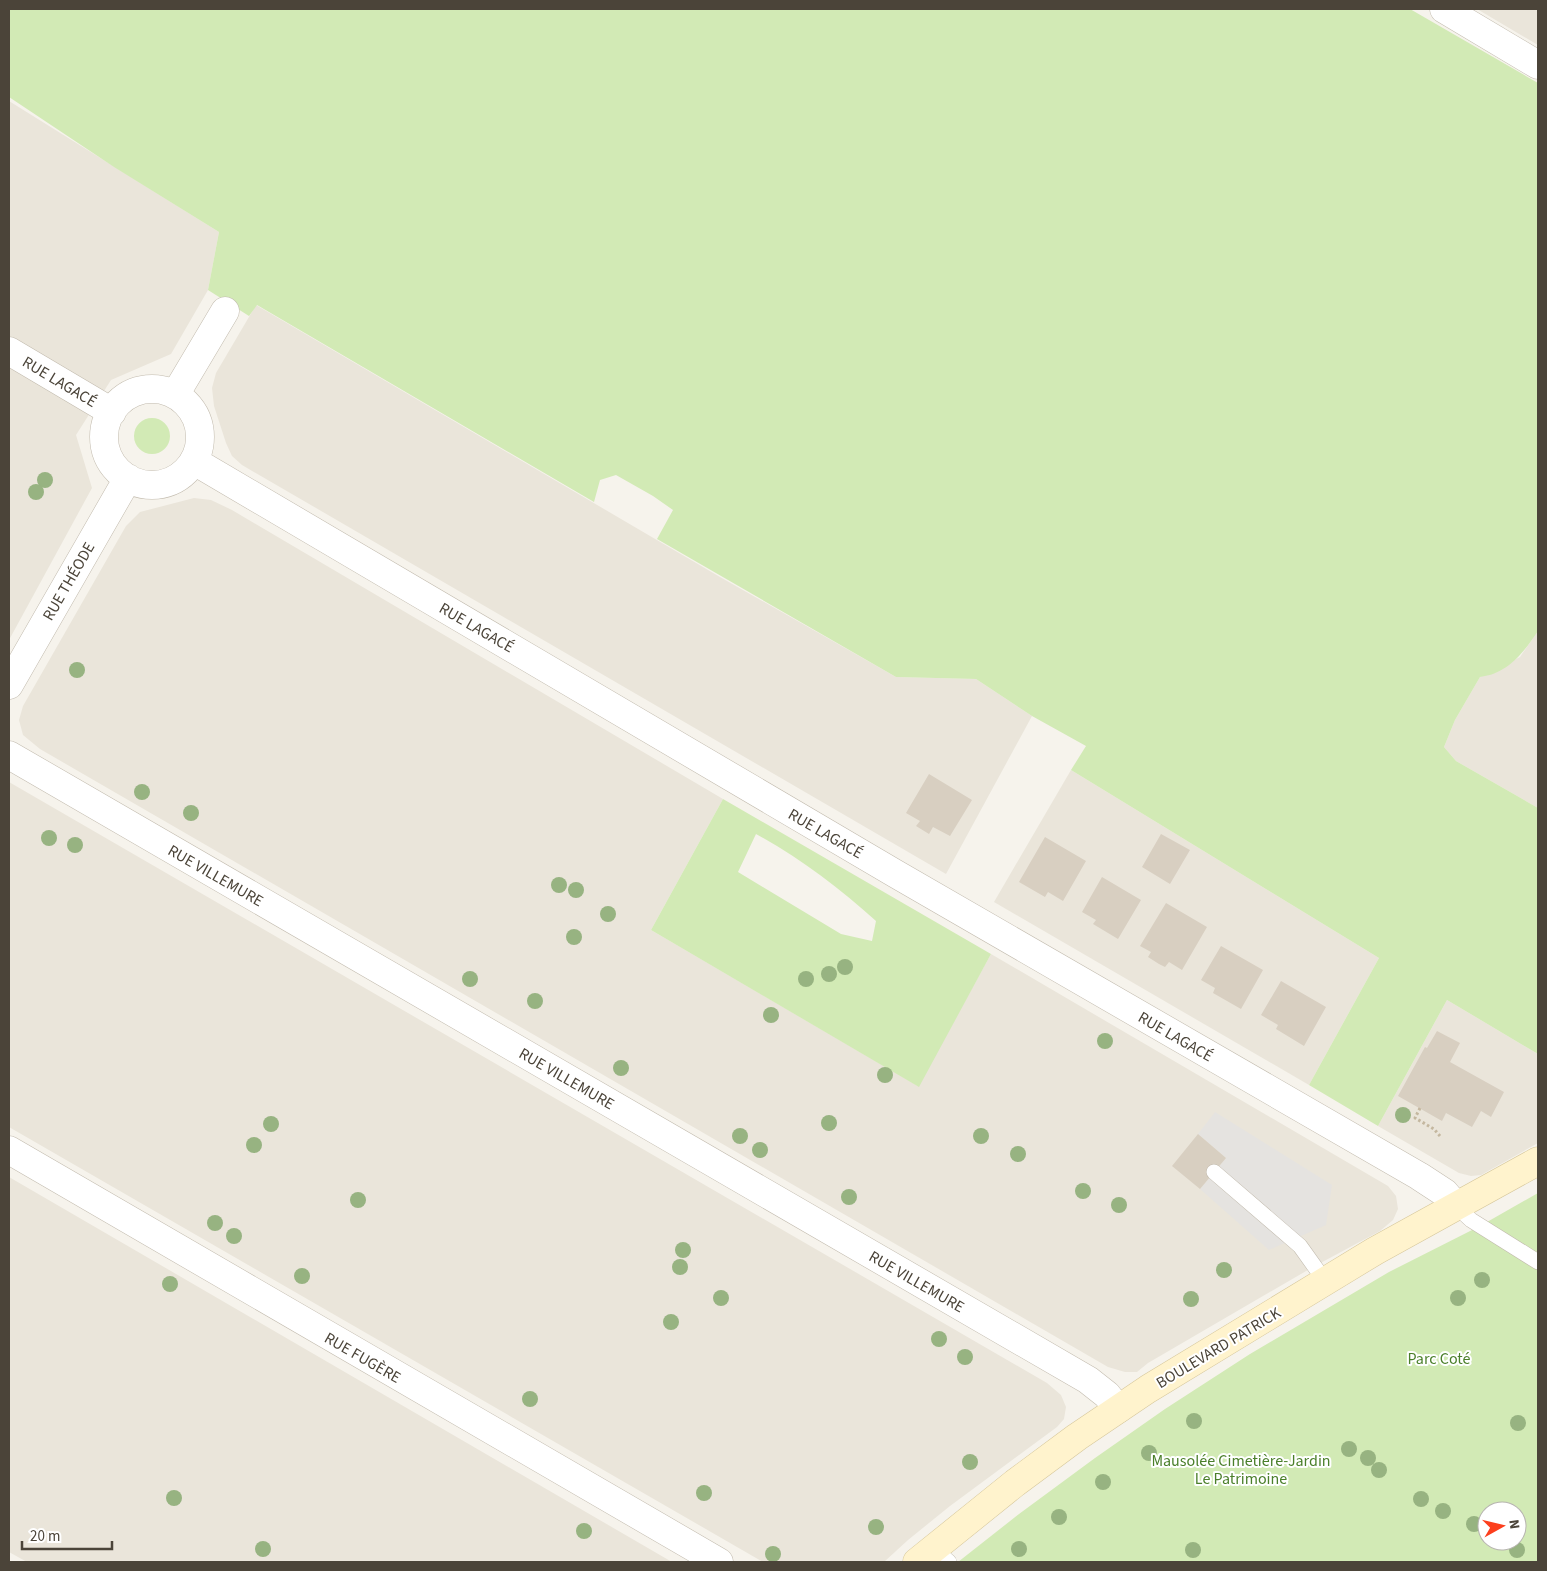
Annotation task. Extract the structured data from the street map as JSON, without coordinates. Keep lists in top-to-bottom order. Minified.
{"streets":{"street":["RUE LAGACÉ","RUE THÉODE","RUE VILLEMURE","BOULEVARD PATRICK","RUE FUGÈRE"]},"crossings":[["RUE LAGACÉ","RUE THÉODE"],["RUE LAGACÉ","BOULEVARD PATRICK"],["RUE VILLEMURE","BOULEVARD PATRICK"]],"parks":["Parc Coté","Mausolée Cimetière-Jardin Le Patrimoine"],"scale_bar":"20 m","north":"right"}
